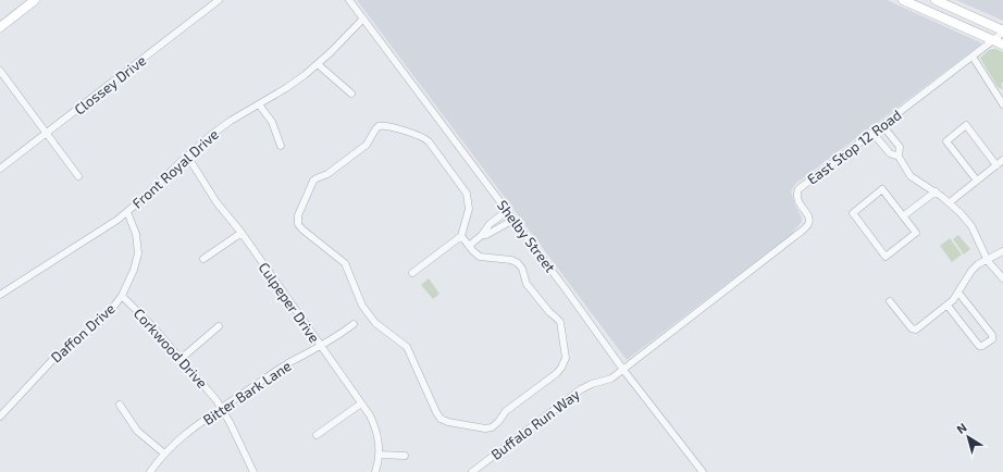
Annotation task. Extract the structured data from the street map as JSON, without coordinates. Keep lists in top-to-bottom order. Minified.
{"streets":{"street":["Clossey Drive","East Stop 12 Road","Front Royal Drive","Shelby Street","Culpeper Drive","Daffon Drive","Corkwood Drive","Bitter Bark Lane","Buffalo Run Way"]},"crossings":[["East Stop 12 Road","Shelby Street"],["East Stop 12 Road","Buffalo Run Way"],["Front Royal Drive","Shelby Street"],["Front Royal Drive","Culpeper Drive"],["Front Royal Drive","Daffon Drive"],["Shelby Street","Buffalo Run Way"],["Culpeper Drive","Bitter Bark Lane"],["Daffon Drive","Corkwood Drive"],["Corkwood Drive","Bitter Bark Lane"]],"north":"top left"}
